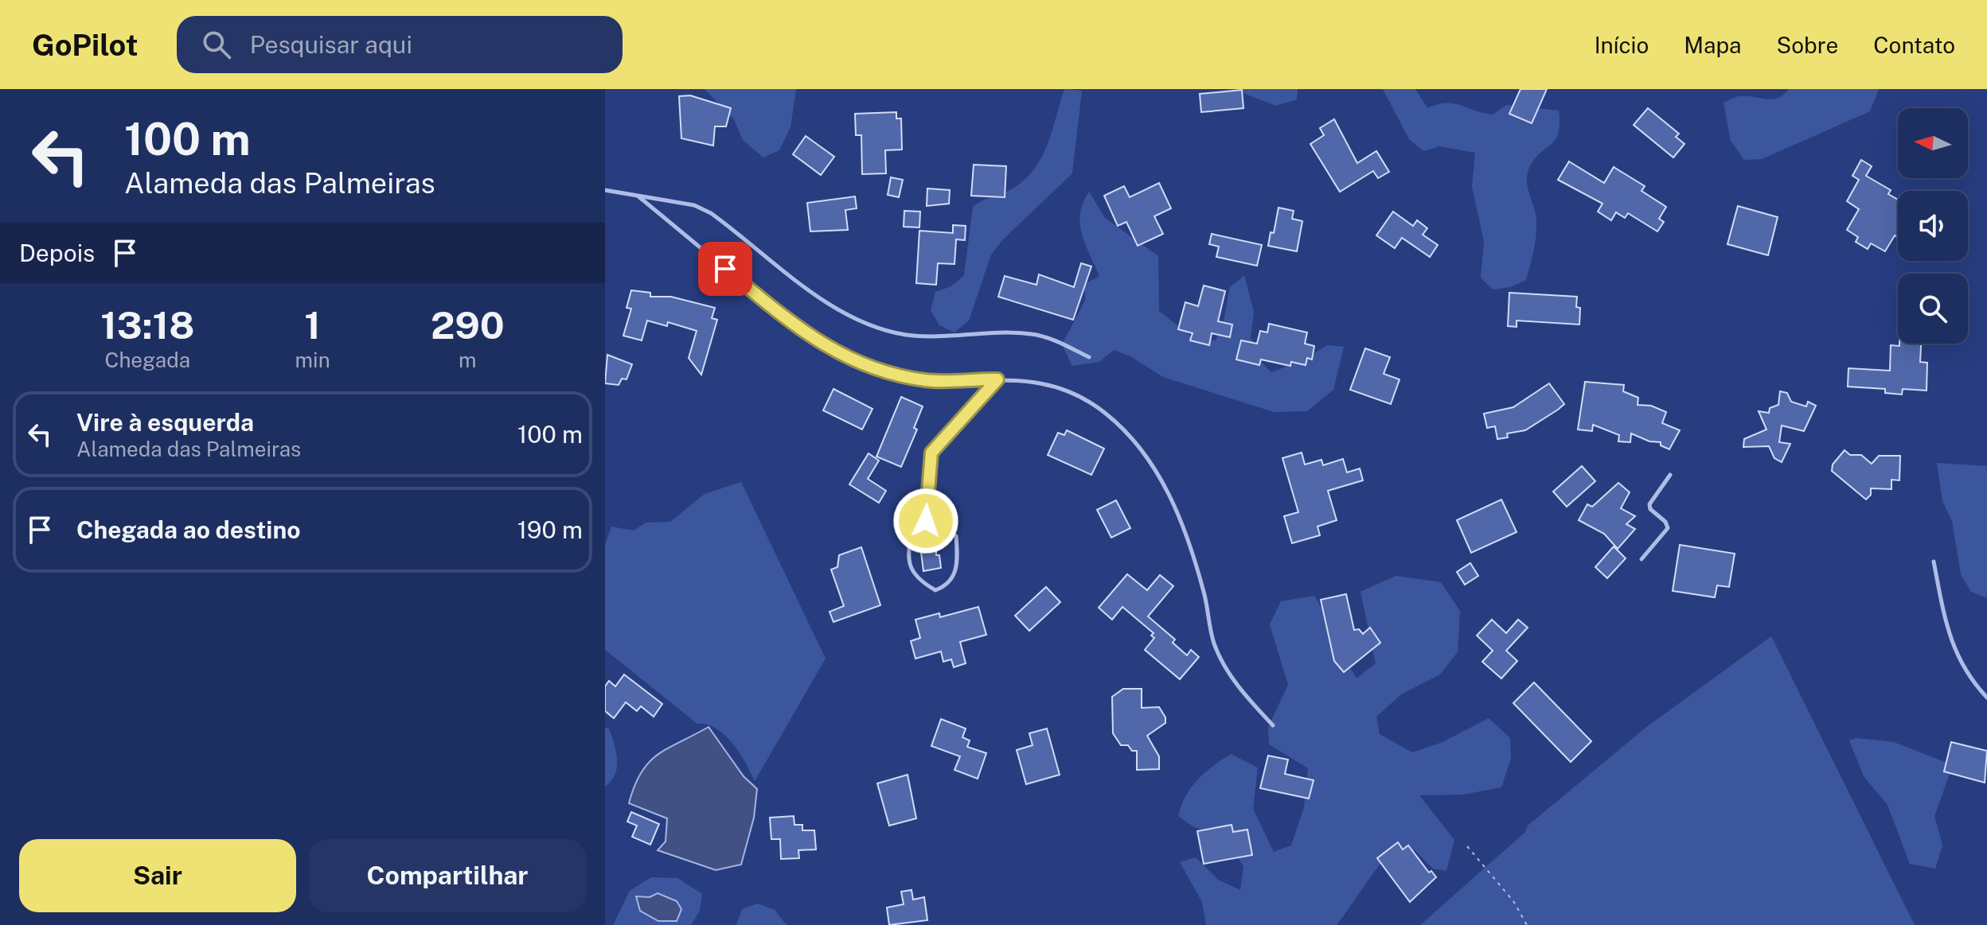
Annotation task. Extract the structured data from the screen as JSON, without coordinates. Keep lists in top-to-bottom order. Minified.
{"north":"left","page":{"header":"GoPilot","search":"Pesquisar aqui","nav":["Início","Mapa","Sobre","Contato"],"turn":["100 m","Alameda das Palmeiras"],"then":"Depois","eta":["13:18","Chegada","1","min","290","m"],"list":[{"name":"Vire à esquerda","note":"Alameda das Palmeiras","value":"100 m"},{"name":"Chegada ao destino","value":"190 m"}],"buttons":["Sair","Compartilhar"]}}
